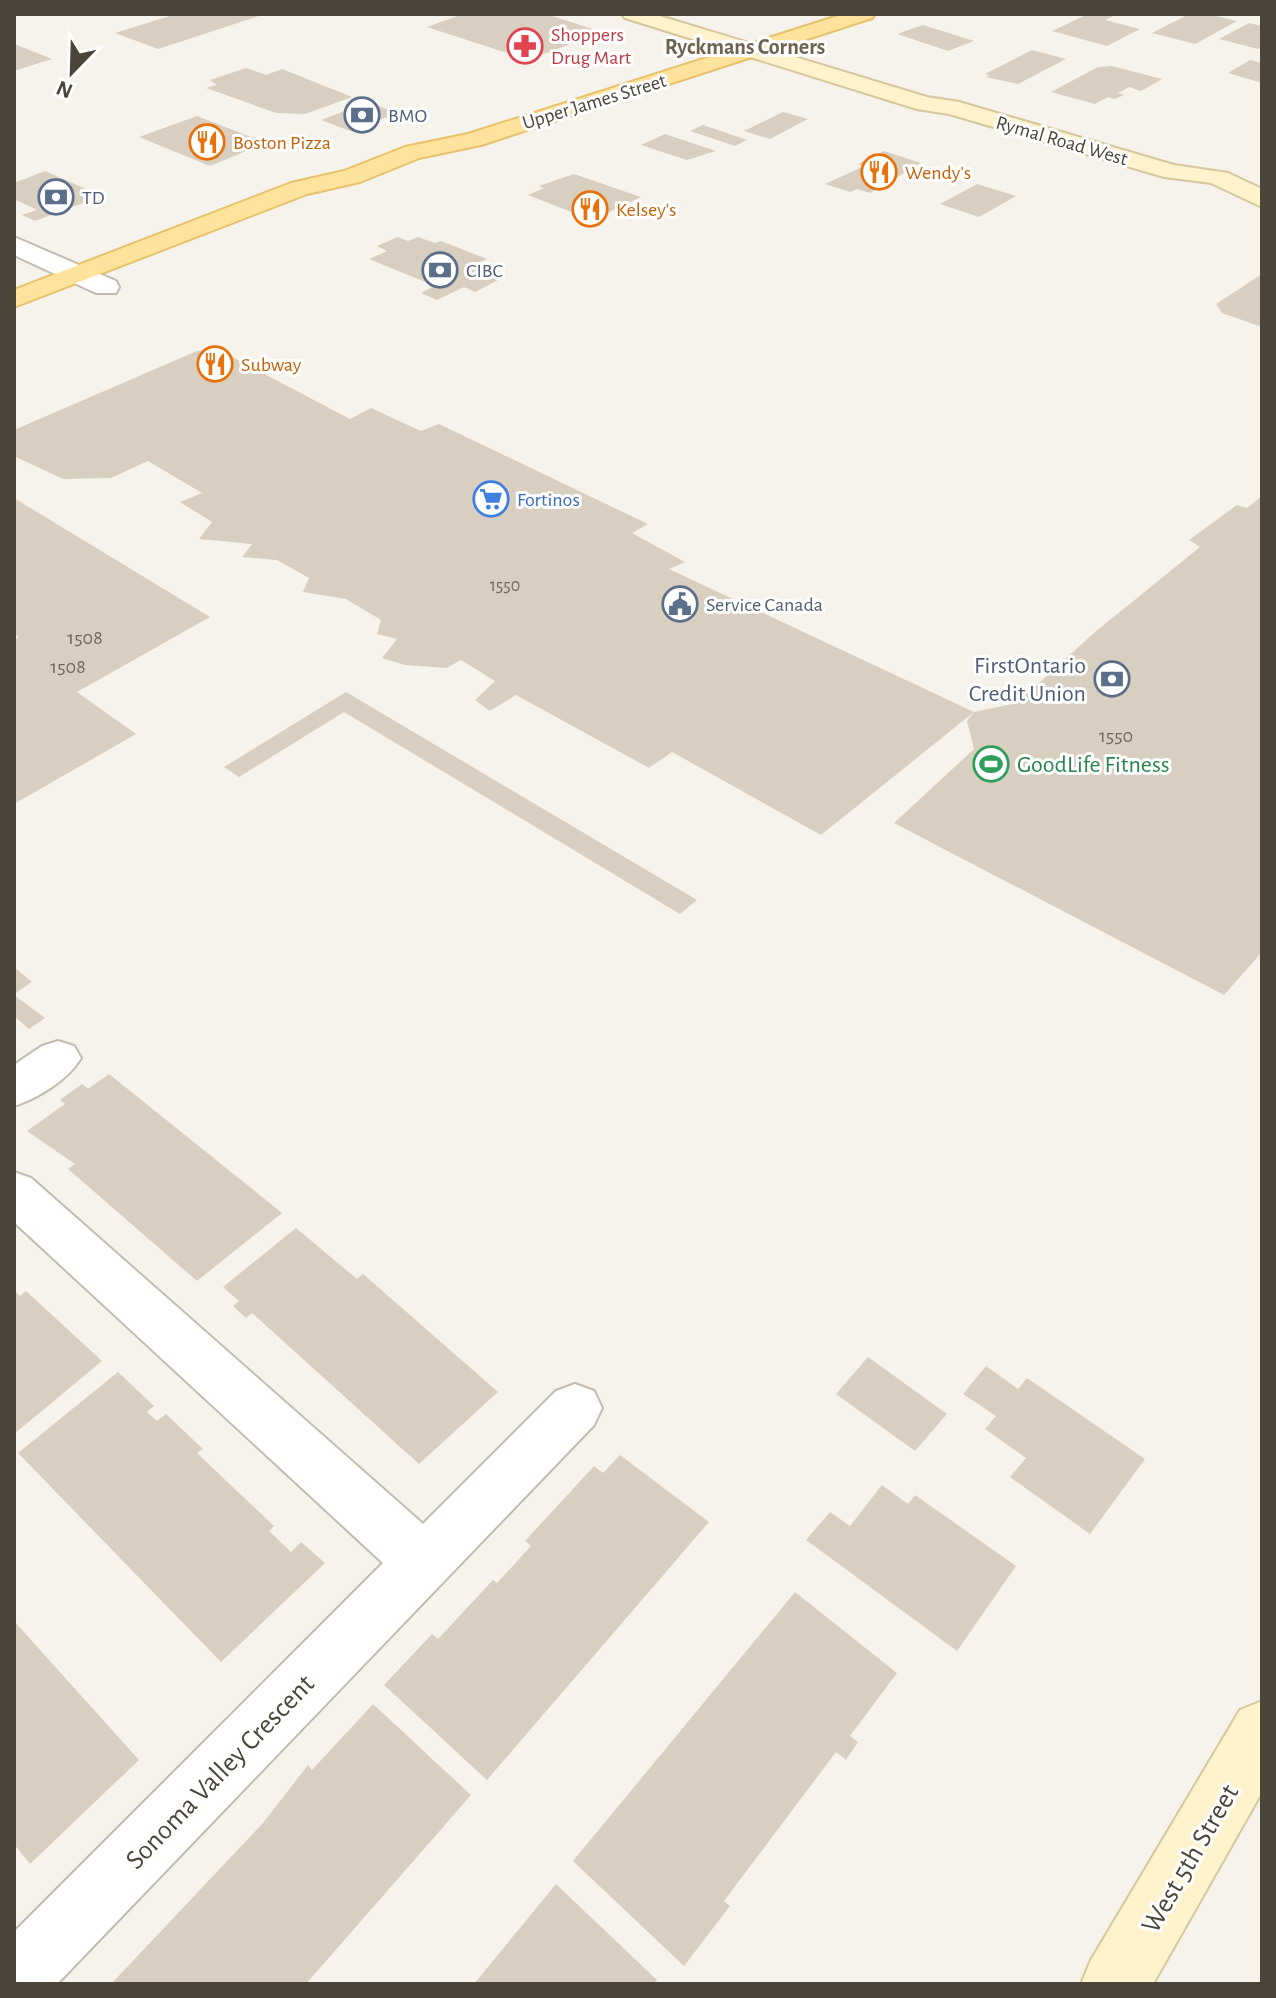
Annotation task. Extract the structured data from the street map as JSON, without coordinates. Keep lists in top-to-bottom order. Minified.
{"streets":{"main road":["Upper James Street","Rymal Road West","West 5th Street"],"street":["Sonoma Valley Crescent"]},"crossings":[["Upper James Street","Rymal Road West"]],"districts":["Ryckmans Corners"],"places":{"pharmacy":["Shoppers Drug Mart"],"bank":["BMO","TD","CIBC","FirstOntario Credit Union"],"restaurant":["Boston Pizza","Wendy's","Kelsey's","Subway"],"supermarket":["Fortinos"],"public building":["Service Canada"],"sports":["GoodLife Fitness"]},"house_numbers":["1550","1508","1508","1550"],"north":"bottom left"}
